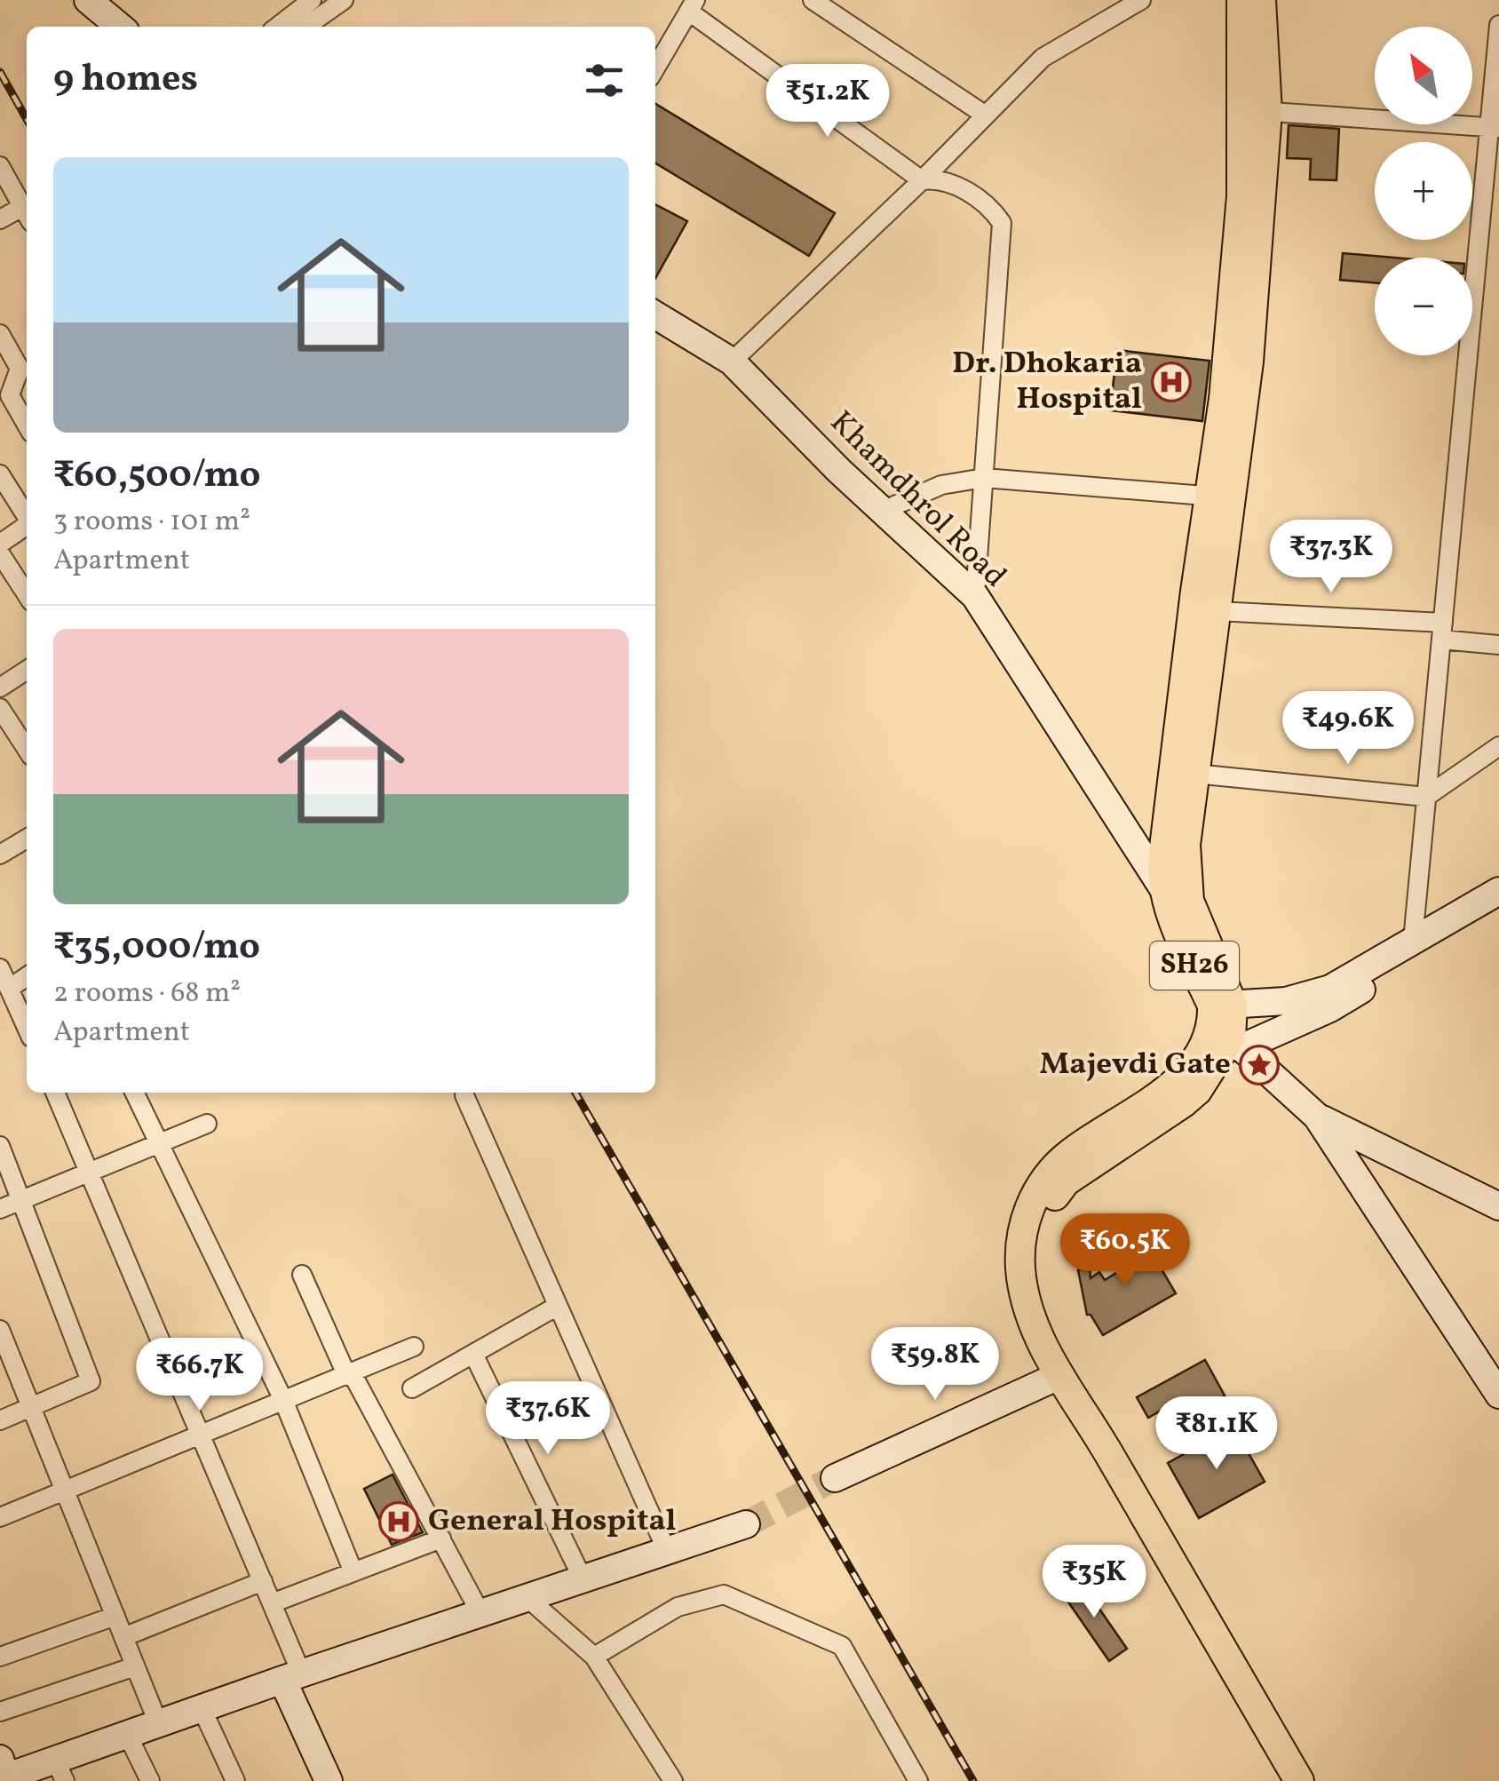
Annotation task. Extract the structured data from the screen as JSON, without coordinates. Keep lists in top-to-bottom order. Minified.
{"streets":{"main road":["SH26"],"street":["Khamdhrol Road"]},"crossings":[["Khamdhrol Road","SH26"]],"places":{"hospital":["Dr. Dhokaria Hospital","General Hospital"],"place":["Majevdi Gate"]},"north":"top left","page":{"map_buttons":["+","−"],"heading":"9 homes","price":["₹51.2K","₹37.3K","₹49.6K","₹60.5K","₹59.8K","₹66.7K","₹37.6K","₹81.1K","₹35K"],"list":[{"name":"₹60,500/mo","note":"3 rooms · 101 m² · Apartment"},{"name":"₹35,000/mo","note":"2 rooms · 68 m² · Apartment"}]}}
